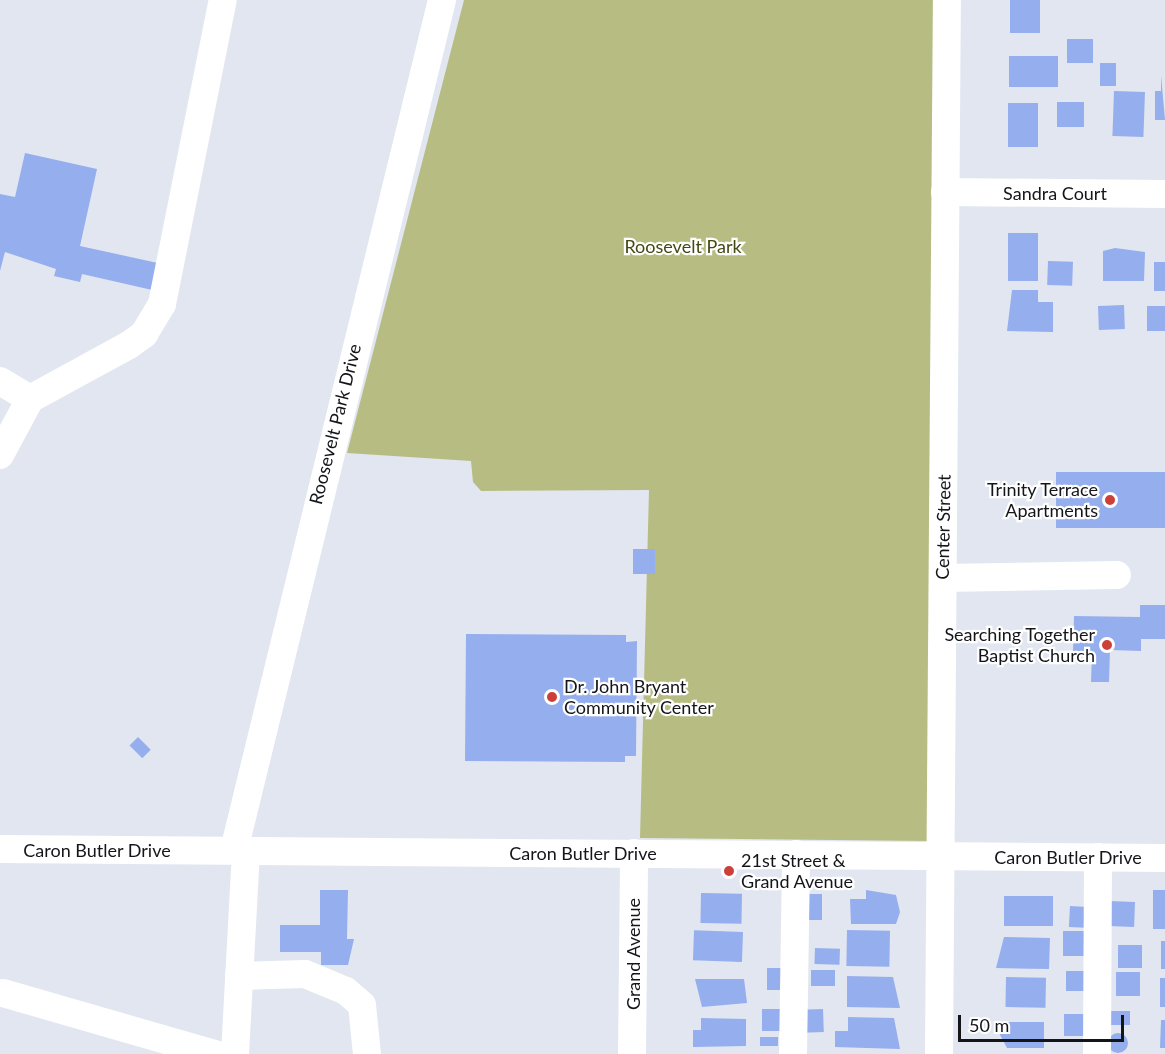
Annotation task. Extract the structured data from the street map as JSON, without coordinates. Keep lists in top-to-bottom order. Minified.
{"streets":{"street":["Sandra Court","Roosevelt Park Drive","Center Street","Caron Butler Drive","Grand Avenue"]},"crossings":[["Sandra Court","Center Street"],["Roosevelt Park Drive","Caron Butler Drive"],["Center Street","Caron Butler Drive"],["Caron Butler Drive","Grand Avenue"]],"parks":["Roosevelt Park"],"places":["Trinity Terrace Apartments","Searching Together Baptist Church","Dr. John Bryant Community Center","21st Street & Grand Avenue"],"scale_bar":"50 m"}
